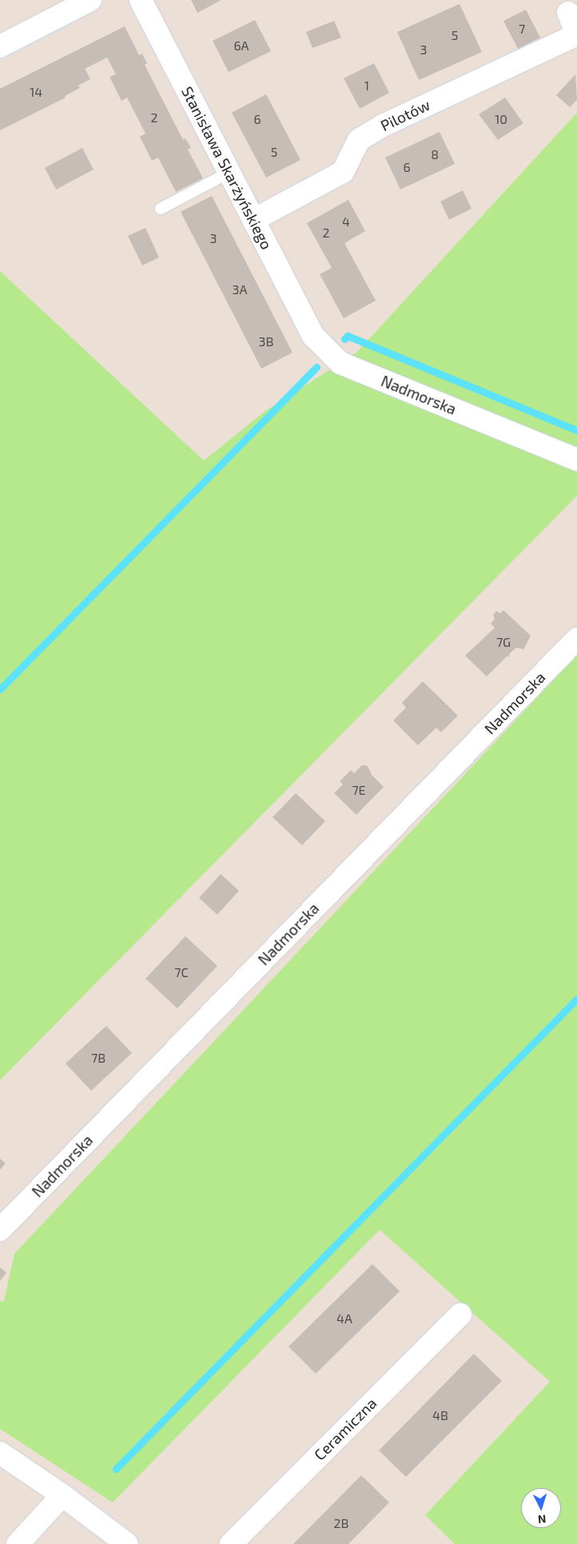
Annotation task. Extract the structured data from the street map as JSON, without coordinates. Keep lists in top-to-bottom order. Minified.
{"streets":{"street":["Pilotów","Stanisława Skarżyńskiego","Nadmorska","Ceramiczna"]},"crossings":[["Pilotów","Stanisława Skarżyńskiego"],["Stanisława Skarżyńskiego","Nadmorska"]],"house_numbers":["7","5","6A","3","1","14","2","6","10","5","8","6","4","2","3","3A","3B","7G","7E","7C","7B","4A","4B","2B"],"north":"bottom"}
